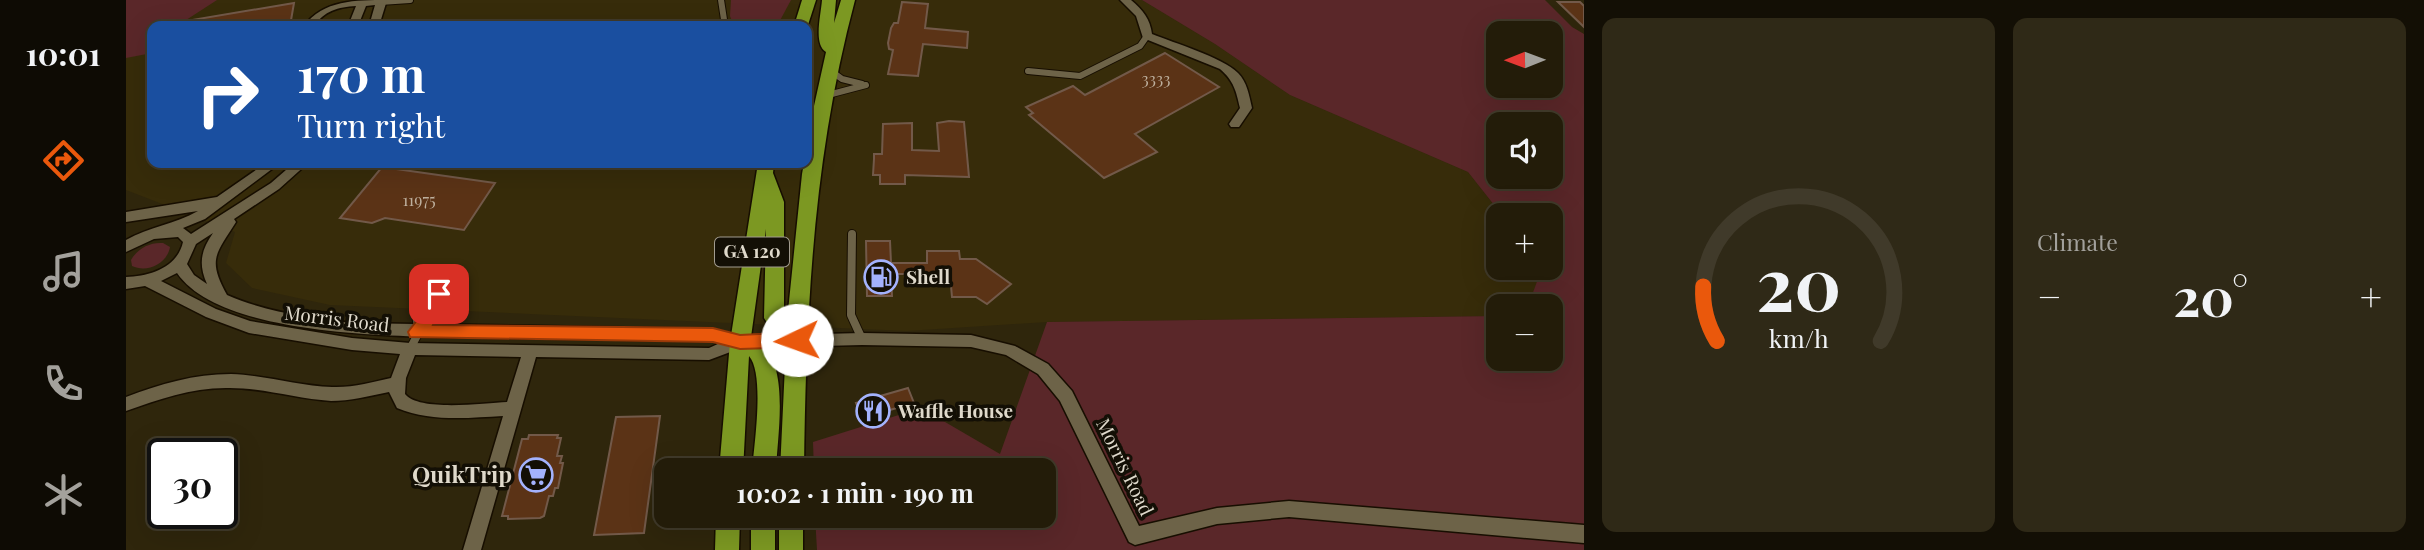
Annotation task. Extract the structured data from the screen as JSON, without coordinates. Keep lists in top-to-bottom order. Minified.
{"streets":{"highway":["GA 120"],"street":["Morris Road"]},"crossings":[["GA 120","Morris Road"]],"places":{"fuel station":["Shell"],"restaurant":["Waffle House"],"supermarket":["QuikTrip"]},"house_numbers":["3333","11975"],"north":"left","page":{"tabs":"10:01","tile":"Climate","map_buttons":["+","−"],"turn":["170 m","Turn right"],"heat":["−","20°","+"],"limit":"30","trip":"10:02 · 1 min · 190 m","gauge":["20","km/h"]}}
